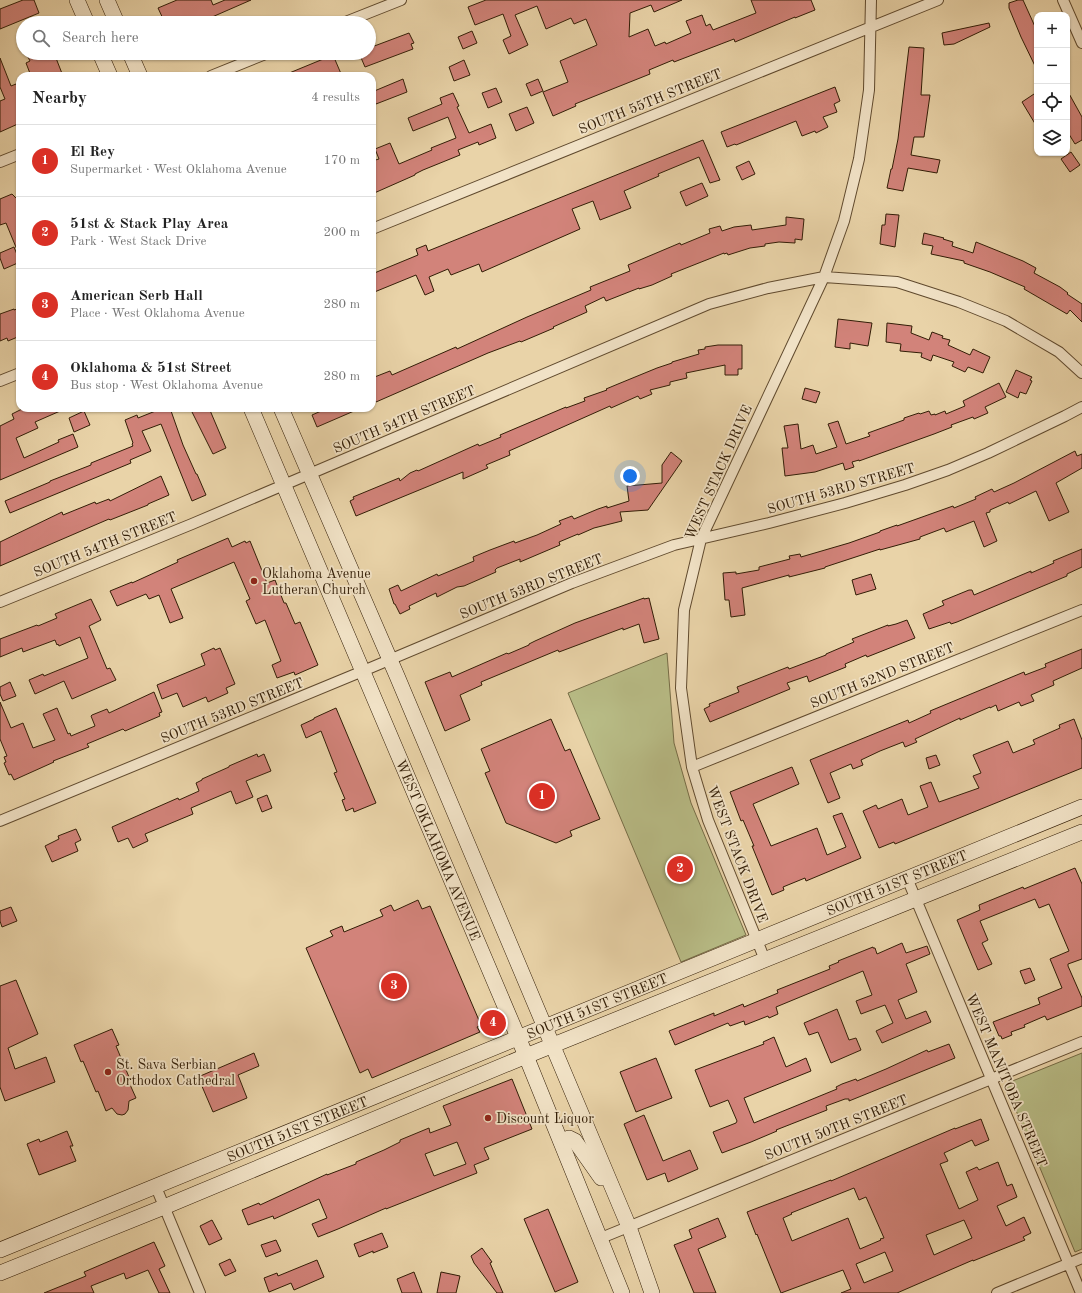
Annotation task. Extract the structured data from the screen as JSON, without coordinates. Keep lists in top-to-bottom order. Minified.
{"streets":{"street":["SOUTH 55TH STREET","SOUTH 54TH STREET","WEST STACK DRIVE","SOUTH 53RD STREET","SOUTH 52ND STREET","WEST OKLAHOMA AVENUE","SOUTH 51ST STREET","WEST MANITOBA STREET","SOUTH 50TH STREET"]},"crossings":[["SOUTH 55TH STREET","WEST STACK DRIVE"],["SOUTH 54TH STREET","WEST STACK DRIVE"],["SOUTH 54TH STREET","WEST OKLAHOMA AVENUE"],["WEST STACK DRIVE","SOUTH 53RD STREET"],["WEST STACK DRIVE","SOUTH 52ND STREET"],["WEST STACK DRIVE","SOUTH 51ST STREET"],["SOUTH 53RD STREET","WEST OKLAHOMA AVENUE"],["WEST OKLAHOMA AVENUE","SOUTH 51ST STREET"],["WEST OKLAHOMA AVENUE","SOUTH 50TH STREET"],["SOUTH 51ST STREET","WEST MANITOBA STREET"],["WEST MANITOBA STREET","SOUTH 50TH STREET"]],"places":["Oklahoma Avenue Lutheran Church","St. Sava Serbian Orthodox Cathedral","Discount Liquor"],"page":{"map_buttons":["+","−"],"search":"Search here","heading":["Nearby","4 results"],"list":[{"mark":"1","name":"El Rey","note":"Supermarket · West Oklahoma Avenue","value":"170 m"},{"mark":"2","name":"51st & Stack Play Area","note":"Park · West Stack Drive","value":"200 m"},{"mark":"3","name":"American Serb Hall","note":"Place · West Oklahoma Avenue","value":"280 m"},{"mark":"4","name":"Oklahoma & 51st Street","note":"Bus stop · West Oklahoma Avenue","value":"280 m"}],"pins":["1","2","3","4"]}}
